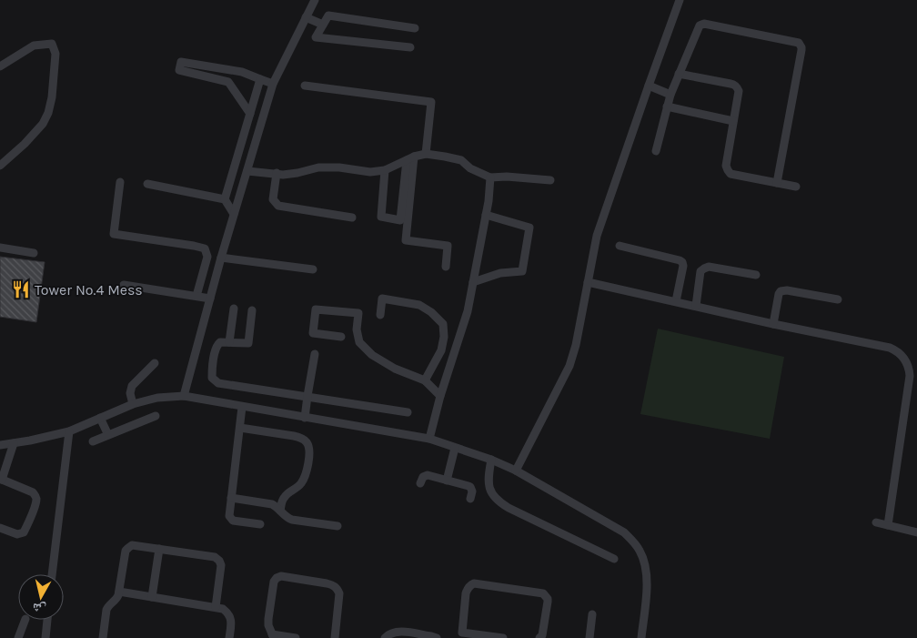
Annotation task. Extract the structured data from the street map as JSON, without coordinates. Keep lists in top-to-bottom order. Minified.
{"places":{"restaurant":["Tower No.4 Mess"]},"north":"bottom"}
